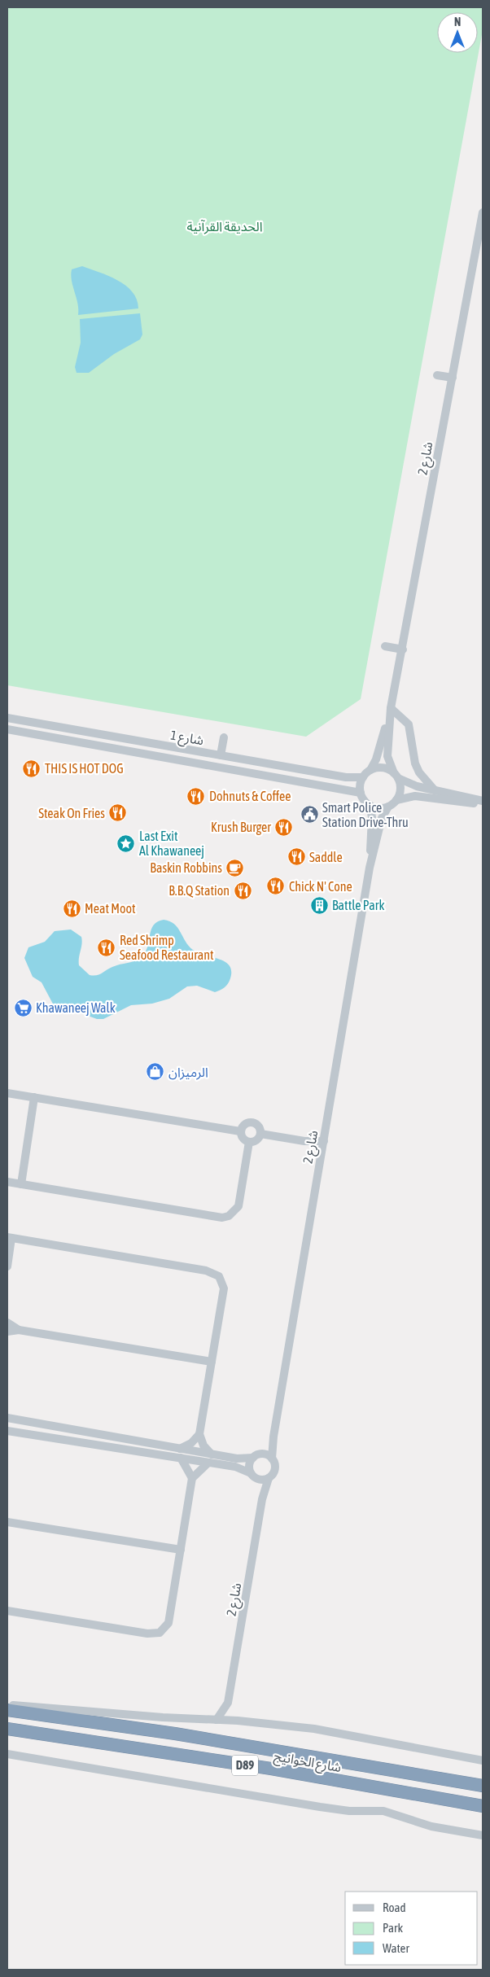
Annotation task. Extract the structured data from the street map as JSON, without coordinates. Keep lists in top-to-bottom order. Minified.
{"streets":{"highway":["شارع الخوانيج","D89"],"street":["شارع 2","شارع 1"]},"crossings":[["شارع 2","شارع 1"]],"parks":["الحديقة القرآنية"],"places":{"restaurant":["THIS IS HOT DOG","Dohnuts & Coffee","Steak On Fries","Krush Burger","Saddle","Chick N' Cone","B.B.Q Station","Meat Moot","Red Shrimp Seafood Restaurant"],"public building":["Smart Police Station Drive-Thru"],"place":["Last Exit Al Khawaneej"],"cafe":["Baskin Robbins"],"building":["Battle Park"],"supermarket":["Khawaneej Walk"],"shop":["الرميزان"]},"legend":["Road","Park","Water"],"north":"top"}
